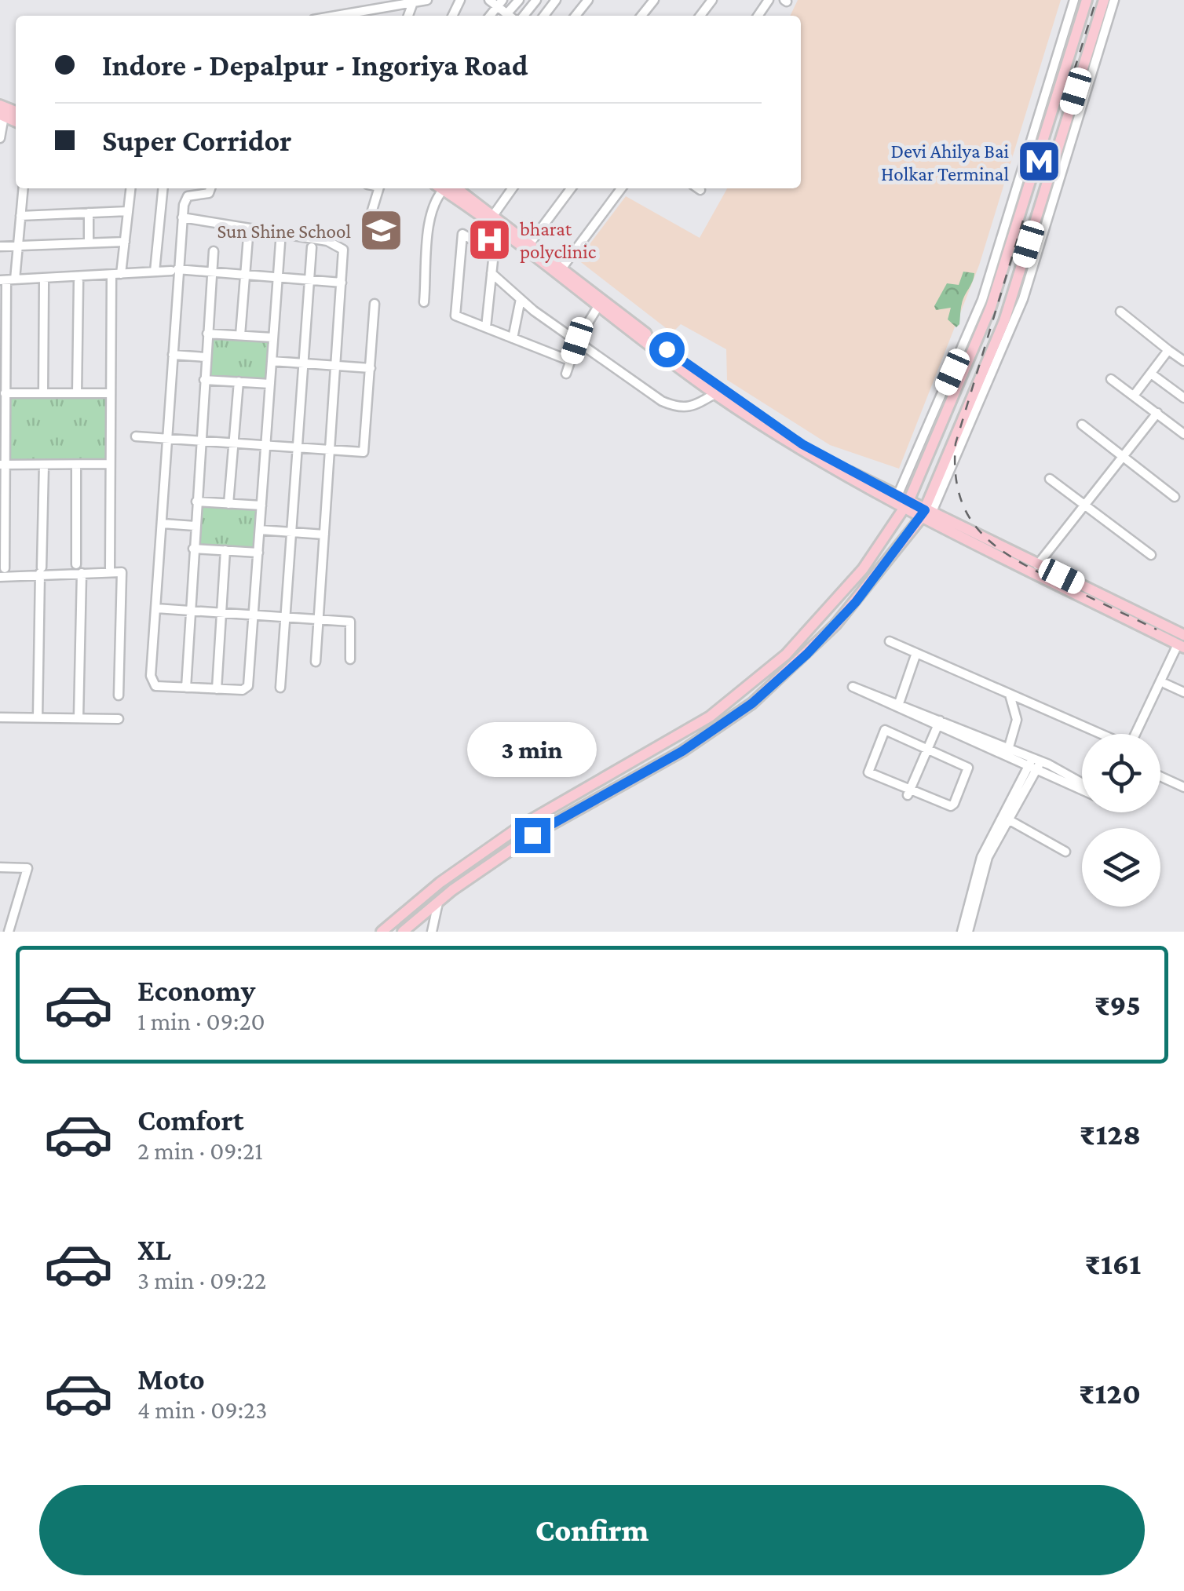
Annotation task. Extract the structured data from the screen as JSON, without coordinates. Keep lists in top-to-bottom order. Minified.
{"places":{"metro station":["Devi Ahilya Bai Holkar Terminal"],"school or university":["Sun Shine School"],"hospital":["bharat polyclinic"]},"page":{"banner":["Indore - Depalpur - Ingoriya Road","Super Corridor"],"bubble":"3 min","list":[{"name":"Economy","note":"1 min · 09:20","value":"₹95"},{"name":"Comfort","note":"2 min · 09:21","value":"₹128"},{"name":"XL","note":"3 min · 09:22","value":"₹161"},{"name":"Moto","note":"4 min · 09:23","value":"₹120"}],"buttons":"Confirm"}}
